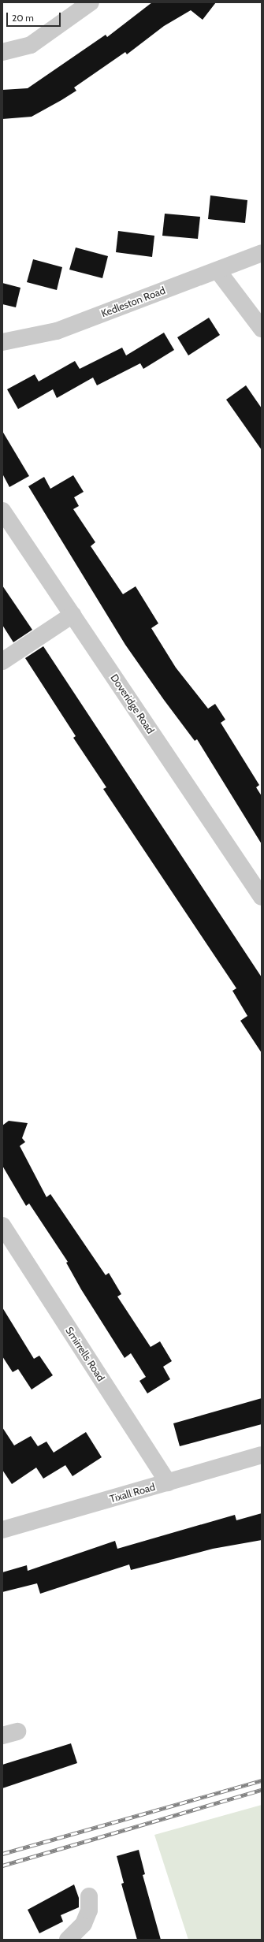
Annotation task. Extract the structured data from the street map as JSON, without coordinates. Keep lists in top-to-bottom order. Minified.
{"streets":{"street":["Kedleston Road","Doveridge Road","Smirrells Road","Tixall Road"]},"crossings":[["Smirrells Road","Tixall Road"]],"scale_bar":"20 m"}
